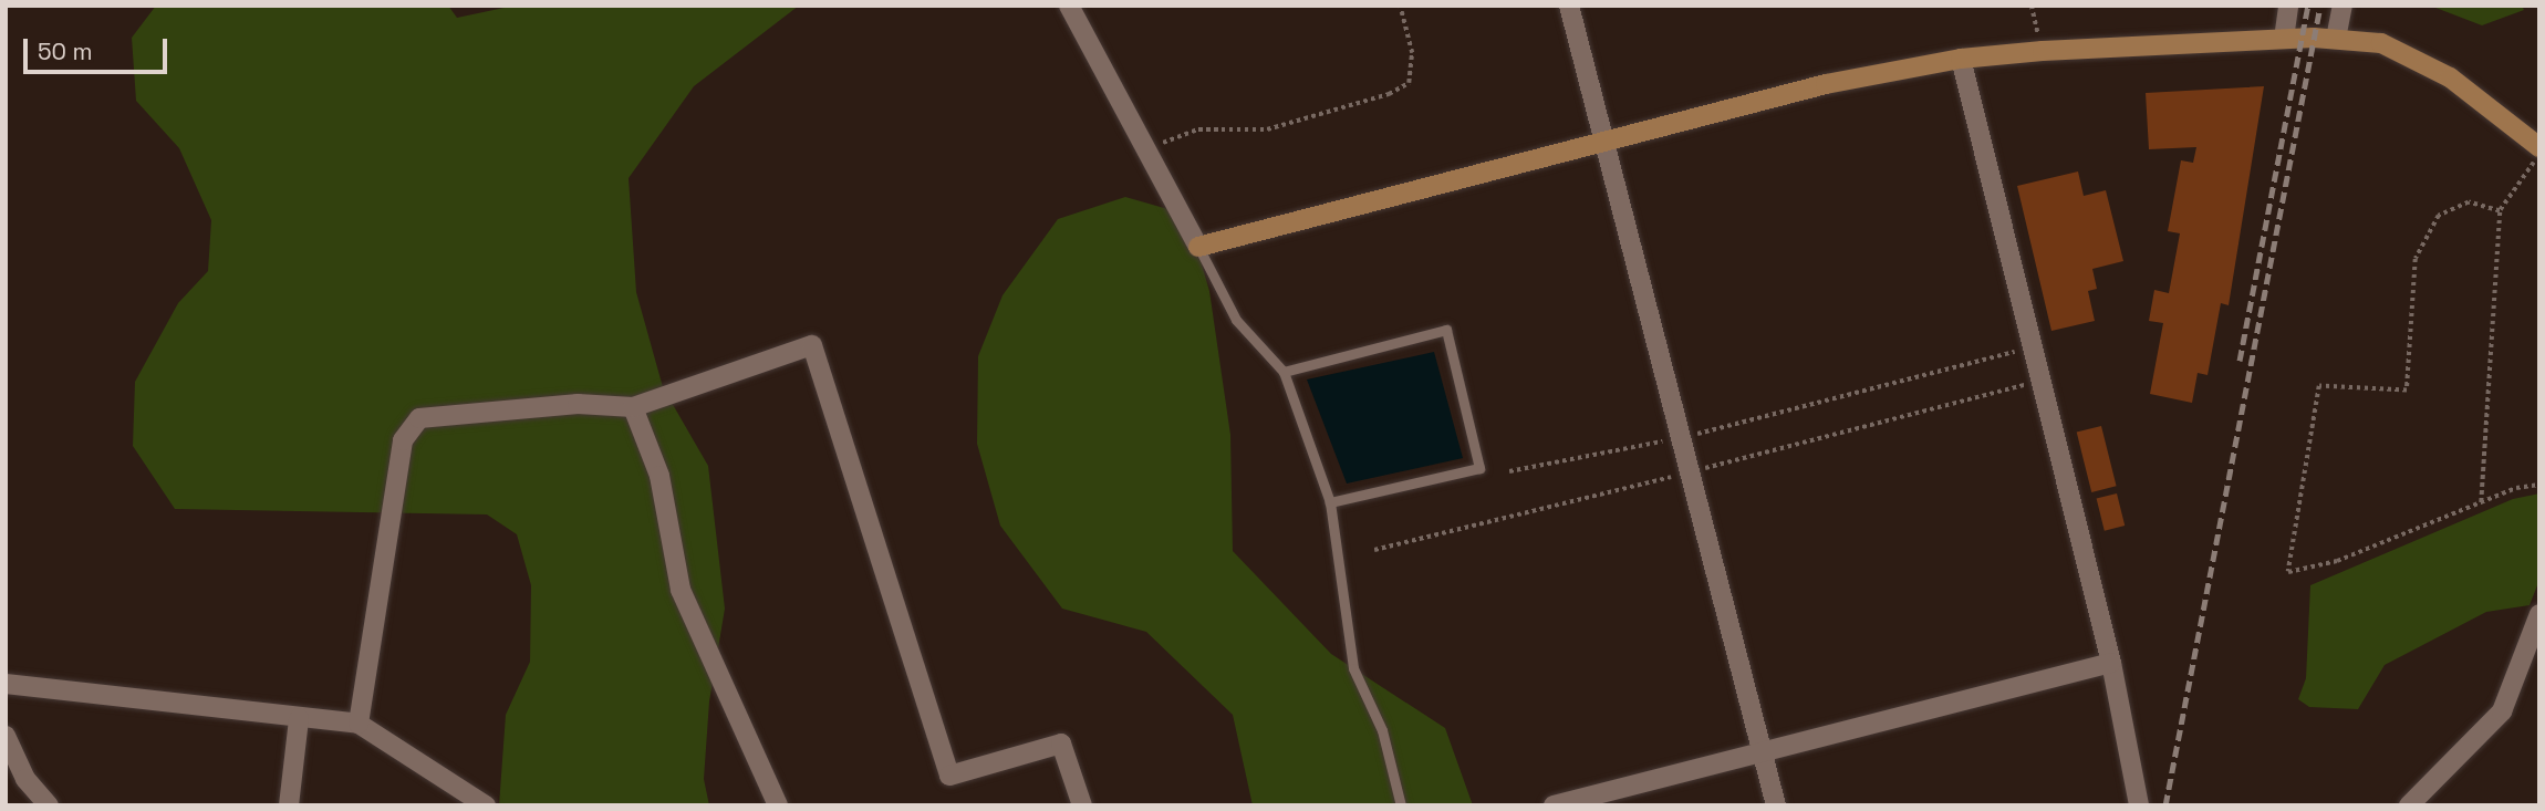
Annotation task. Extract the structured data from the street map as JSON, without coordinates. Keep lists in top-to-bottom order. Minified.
{"scale_bar":"50 m"}
